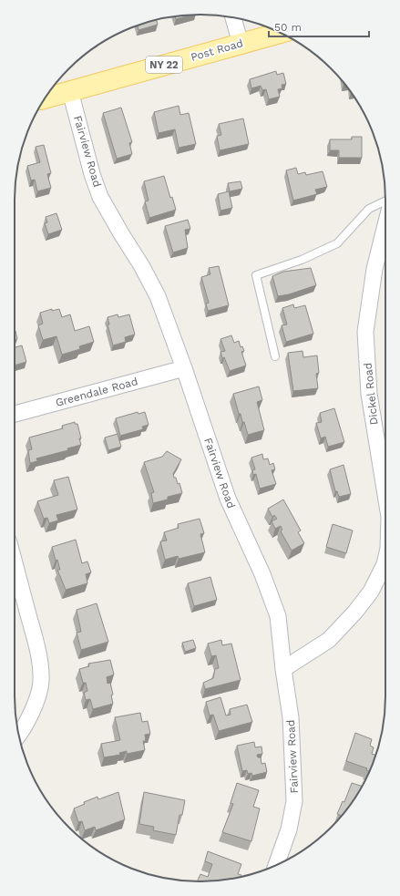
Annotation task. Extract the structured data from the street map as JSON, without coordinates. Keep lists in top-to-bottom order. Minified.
{"streets":{"main road":["Post Road","NY 22"],"street":["Fairview Road","Greendale Road","Dickel Road"]},"crossings":[["Post Road","Fairview Road"],["Fairview Road","Greendale Road"],["Fairview Road","Dickel Road"]],"scale_bar":"50 m"}
